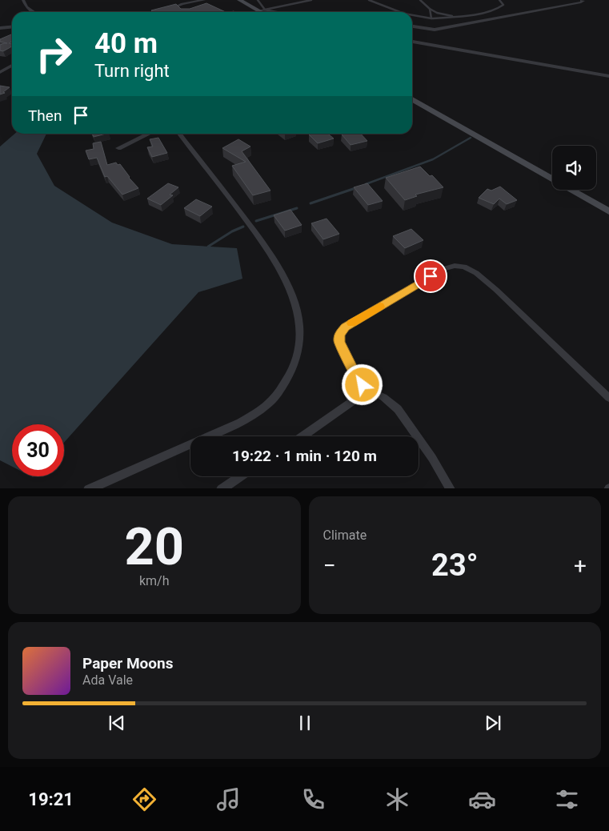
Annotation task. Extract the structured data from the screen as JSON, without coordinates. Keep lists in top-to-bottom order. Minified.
{"page":{"turn":["40 m","Turn right"],"then":"Then","limit":"30","trip":"19:22 · 1 min · 120 m","tile":[["20","km/h"],"Climate"],"heat":["−","23°","+"],"song":["Paper Moons","Ada Vale"],"tabs":"19:21"}}
